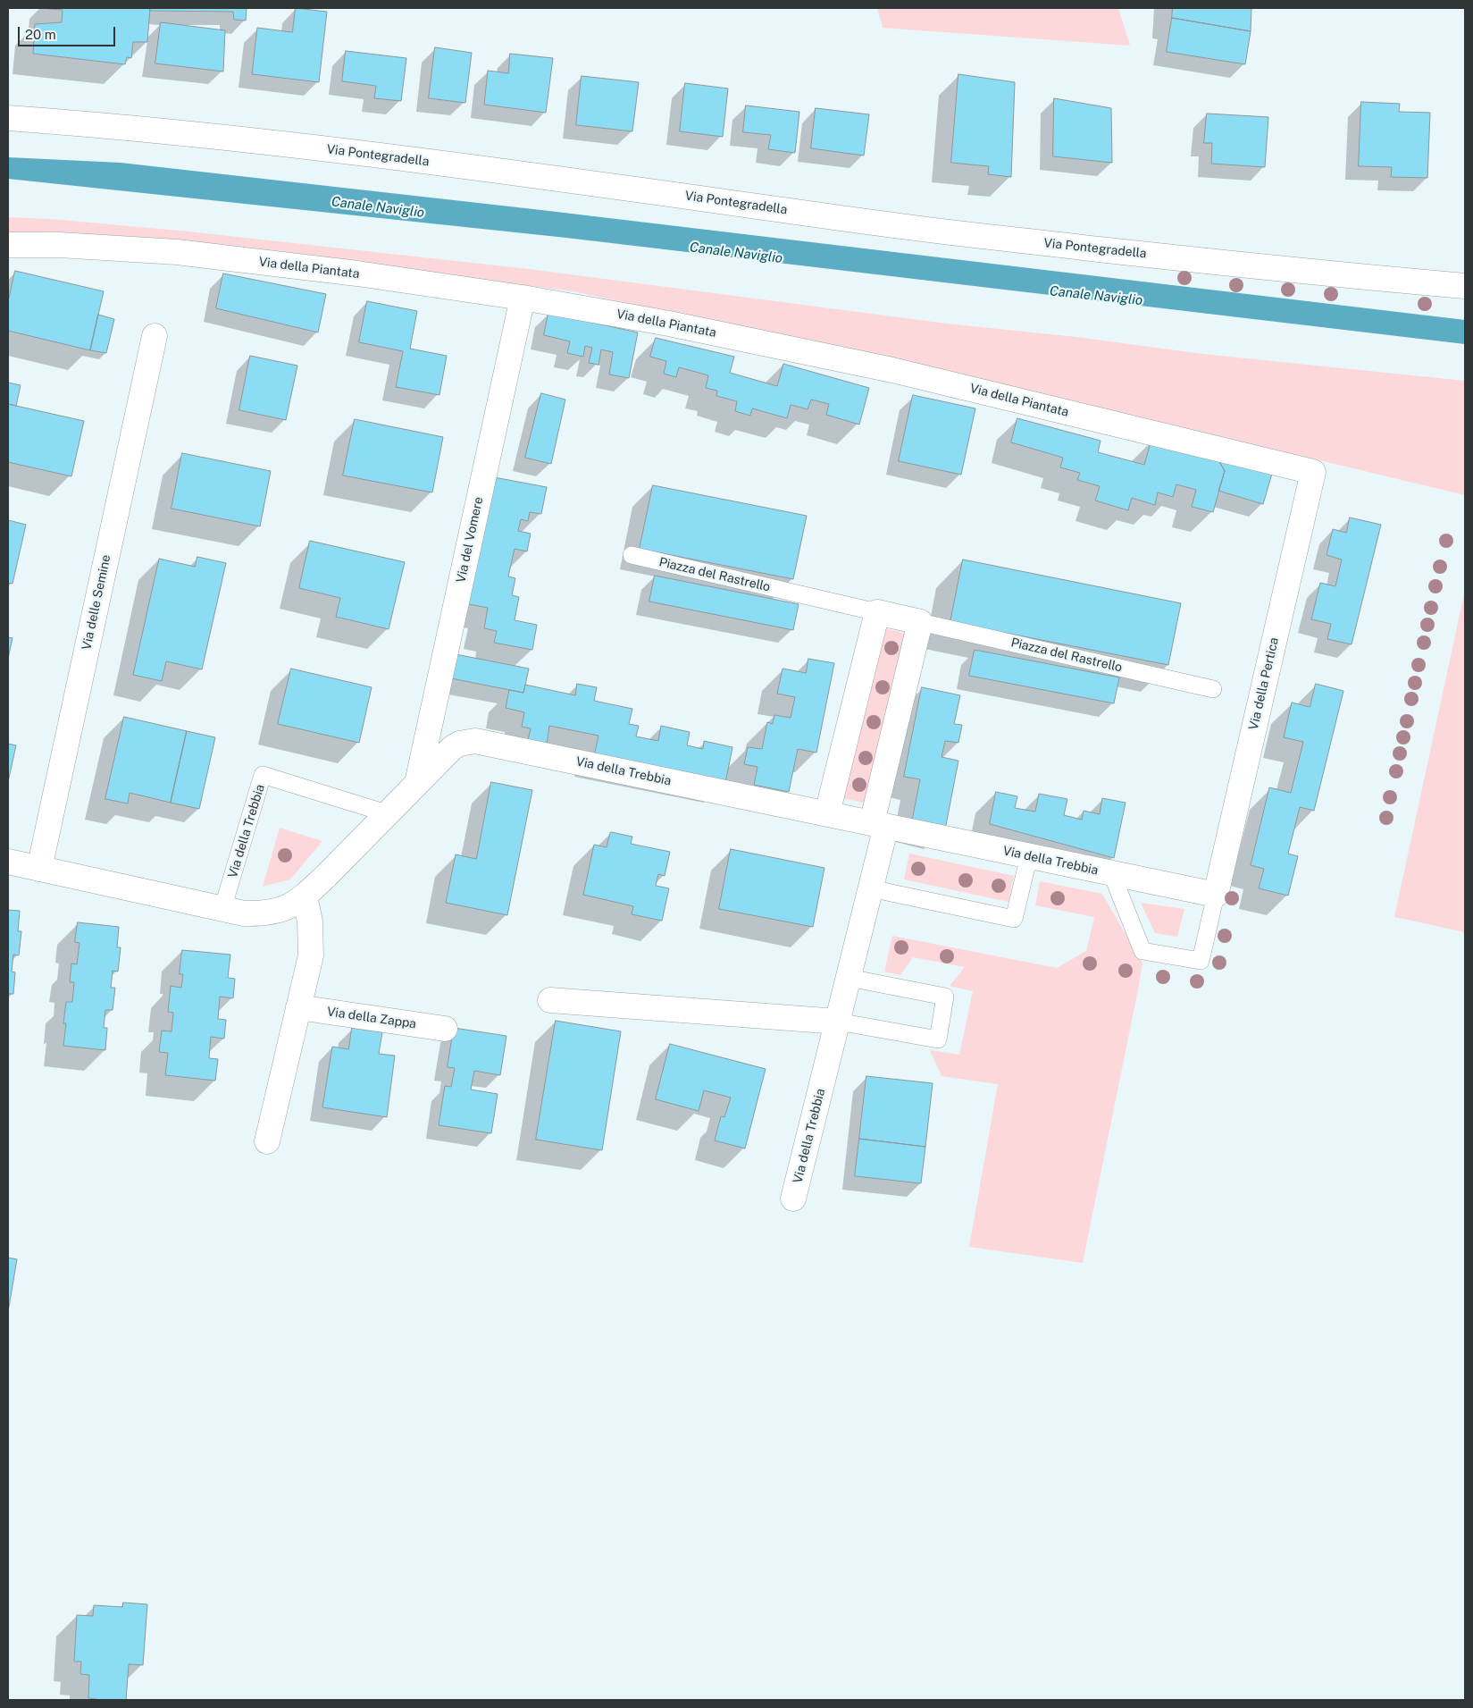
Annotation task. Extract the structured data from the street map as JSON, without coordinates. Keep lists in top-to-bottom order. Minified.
{"streets":{"street":["Via Pontegradella","Via della Piantata","Via del Vomere","Piazza del Rastrello","Via delle Semine","Via della Pertica","Via della Trebbia","Via della Zappa"]},"crossings":[["Via della Piantata","Via del Vomere"],["Via della Piantata","Via della Pertica"],["Via del Vomere","Via della Trebbia"],["Via delle Semine","Via della Trebbia"],["Via della Pertica","Via della Trebbia"]],"water":["Canale Naviglio"],"scale_bar":"20 m"}
